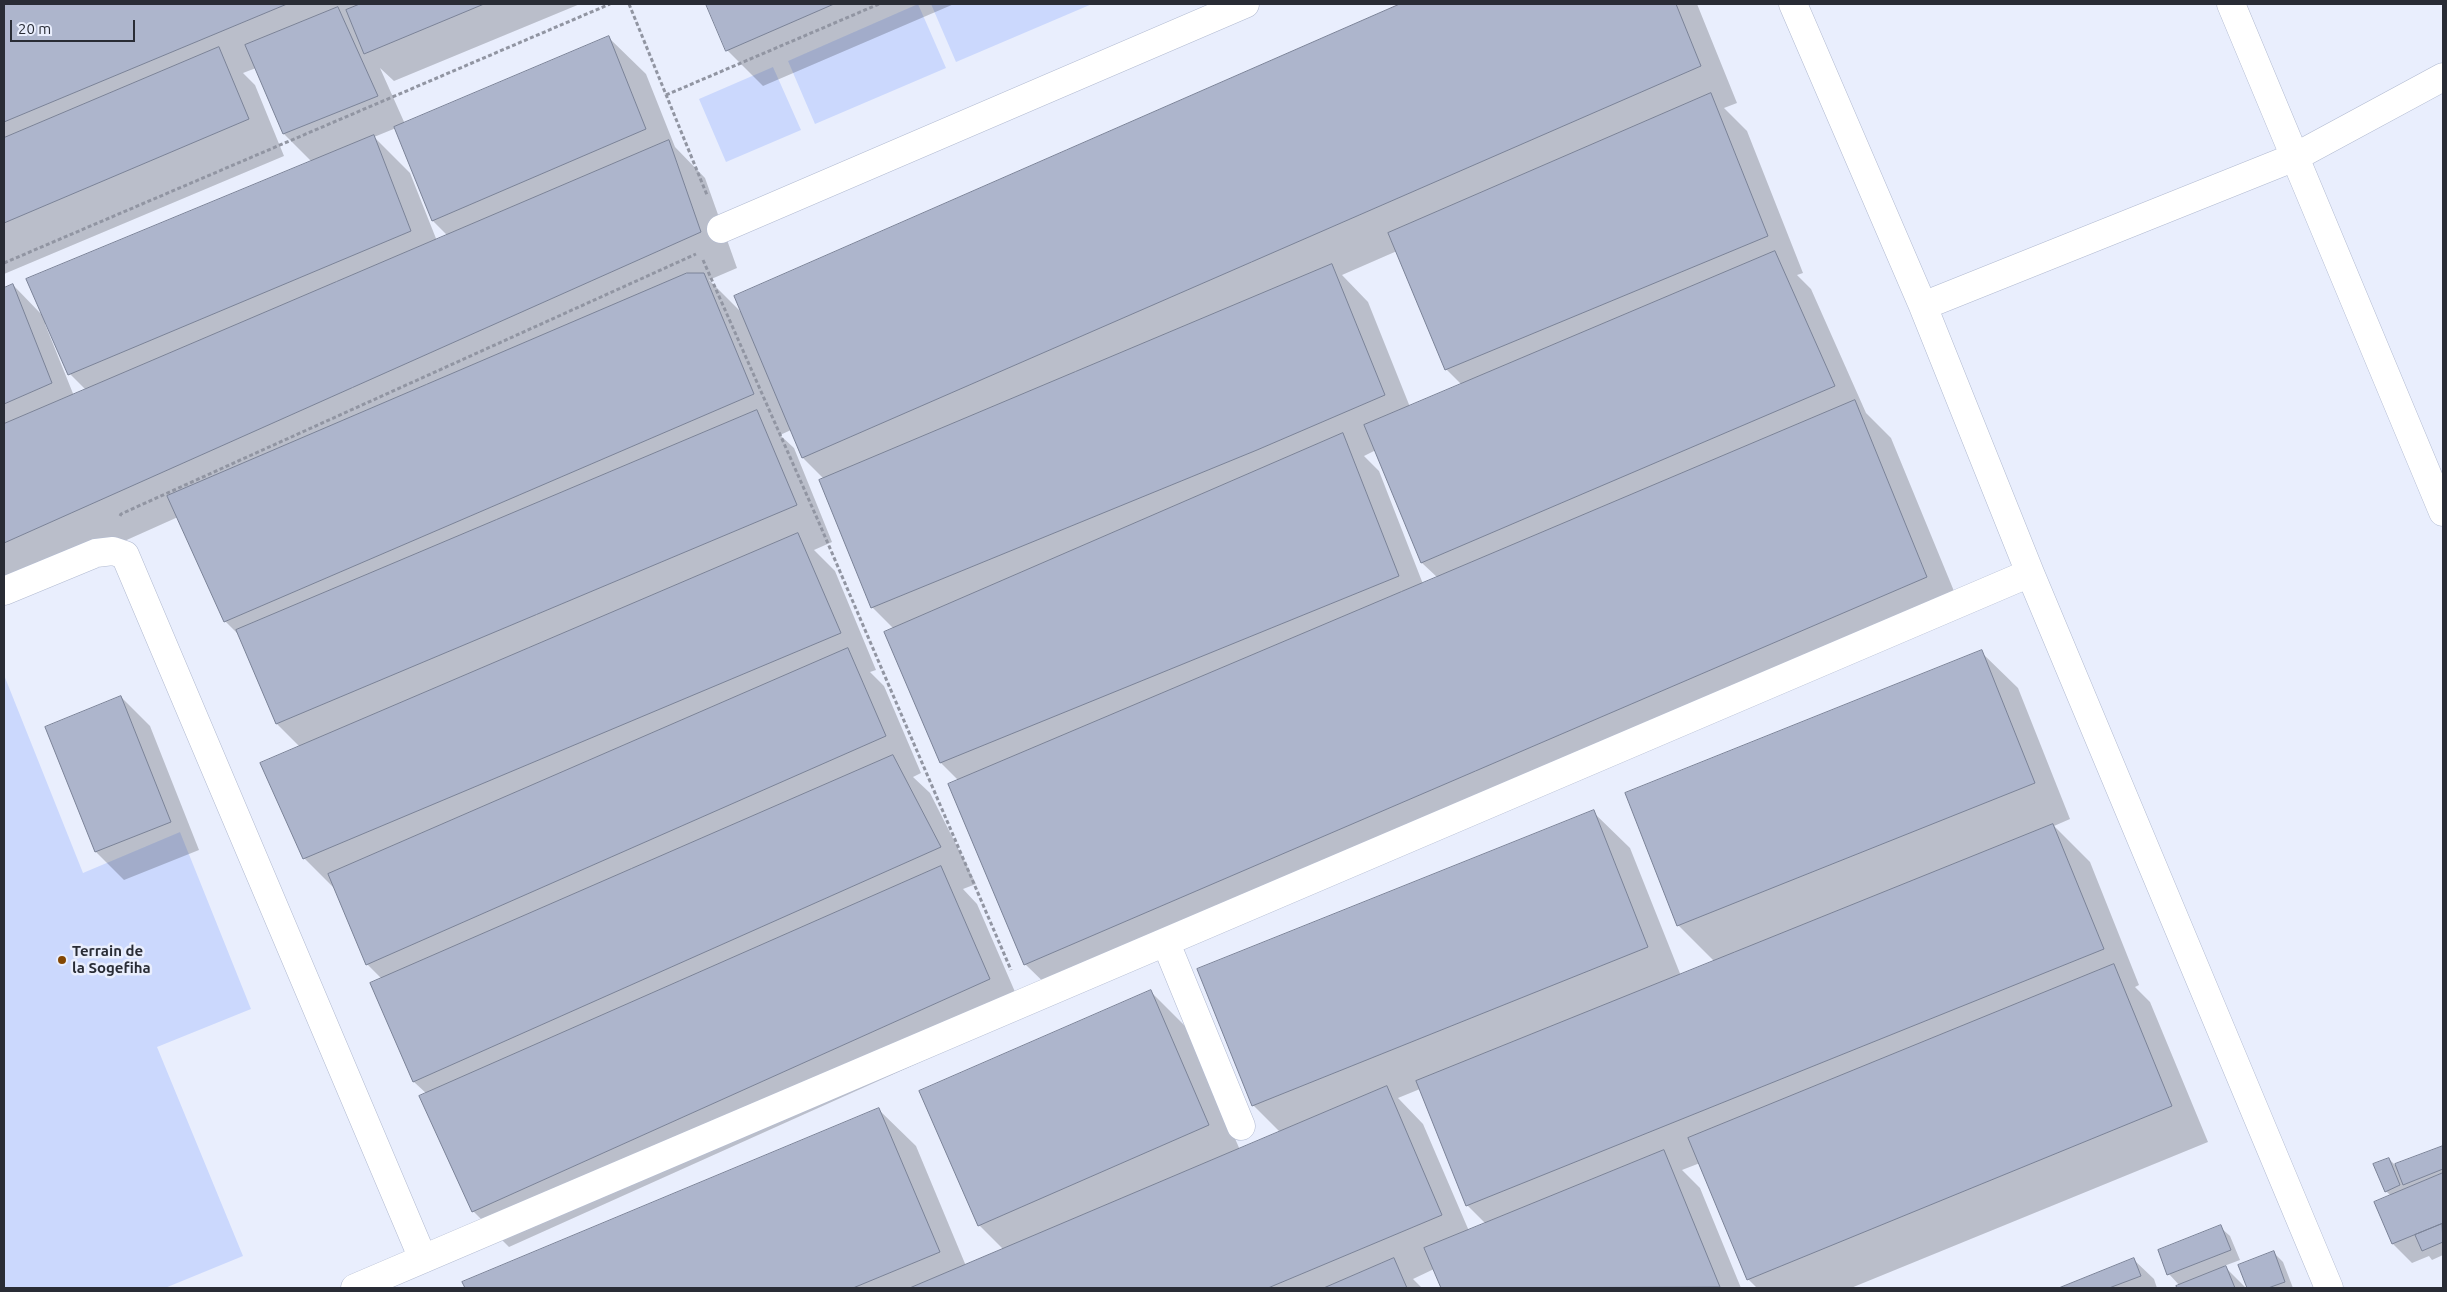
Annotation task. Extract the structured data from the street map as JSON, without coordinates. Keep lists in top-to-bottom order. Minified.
{"places":["Terrain de la Sogefiha"],"scale_bar":"20 m"}
